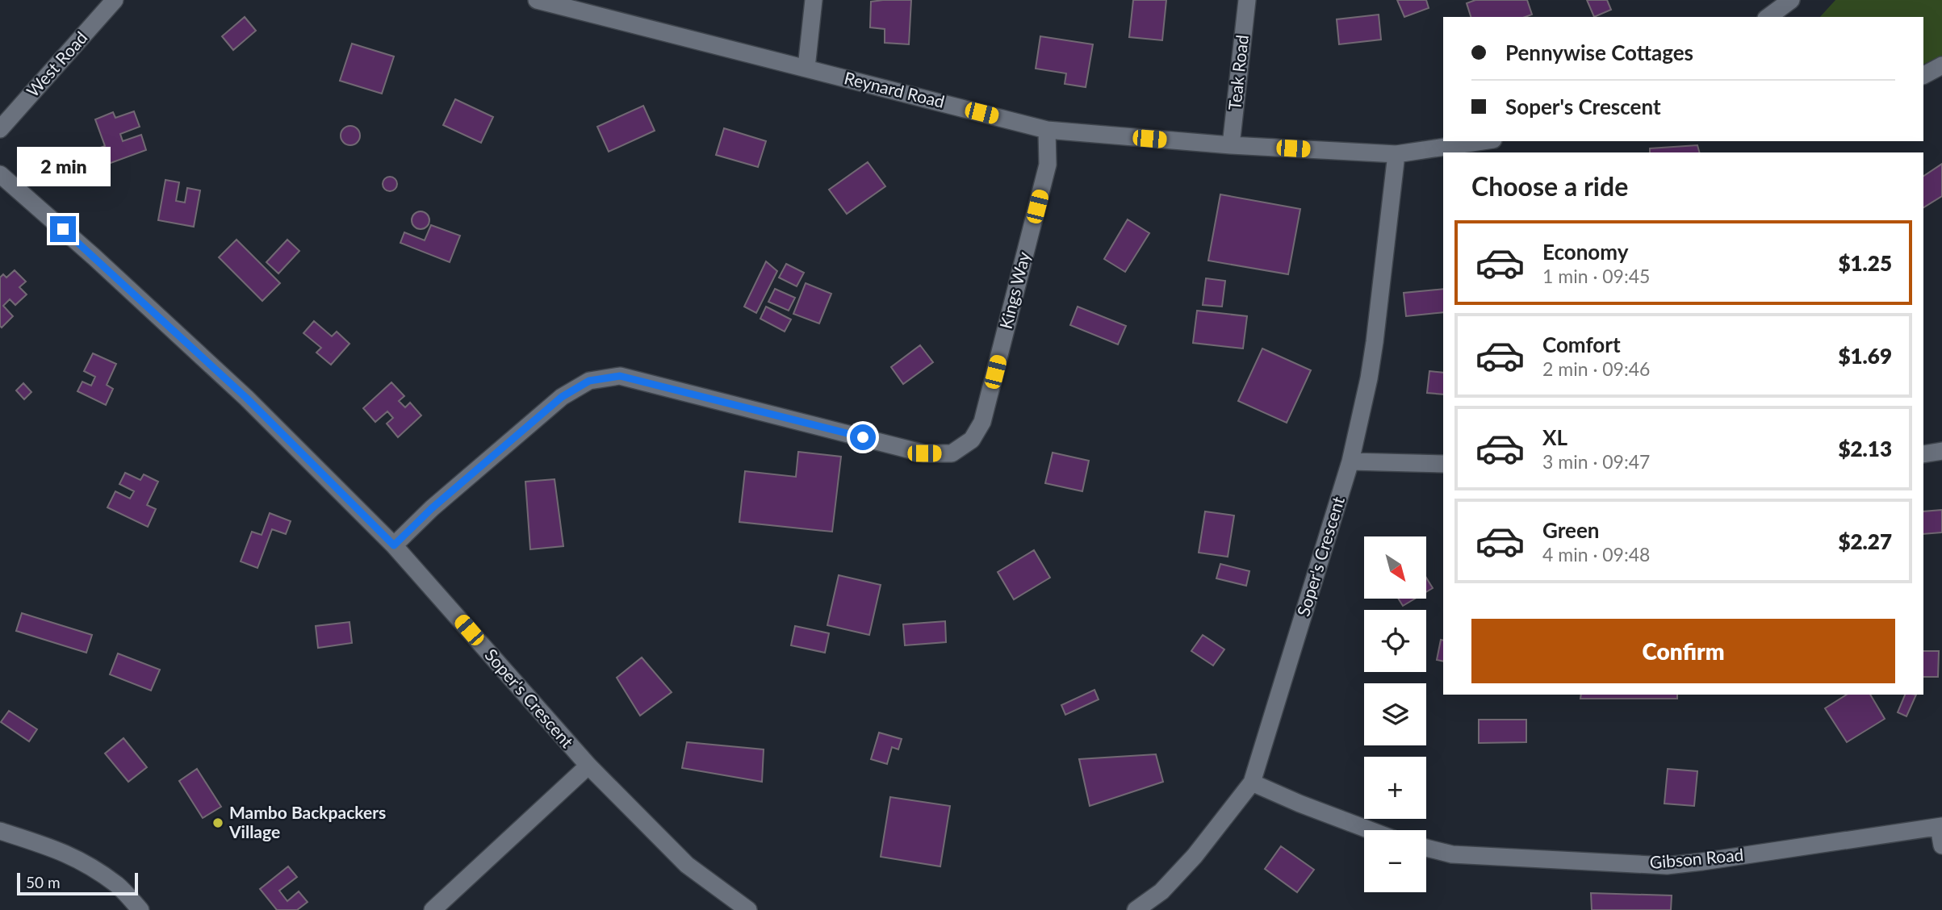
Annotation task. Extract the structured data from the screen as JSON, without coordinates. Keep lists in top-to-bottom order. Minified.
{"streets":{"street":["West Road","Teak Road","Reynard Road","Kings Way","Soper's Crescent","Gibson Road"]},"crossings":[["Teak Road","Reynard Road"],["Reynard Road","Kings Way"],["Reynard Road","Soper's Crescent"],["Kings Way","Soper's Crescent"]],"places":["Mambo Backpackers Village"],"scale_bar":"50 m","north":"bottom right","page":{"banner":["Pennywise Cottages","Soper's Crescent"],"bubble":"2 min","heading":"Choose a ride","list":[{"name":"Economy","note":"1 min · 09:45","value":"$1.25"},{"name":"Comfort","note":"2 min · 09:46","value":"$1.69"},{"name":"XL","note":"3 min · 09:47","value":"$2.13"},{"name":"Green","note":"4 min · 09:48","value":"$2.27"}],"map_buttons":["+","−"],"buttons":"Confirm","scale":"50 m"}}
